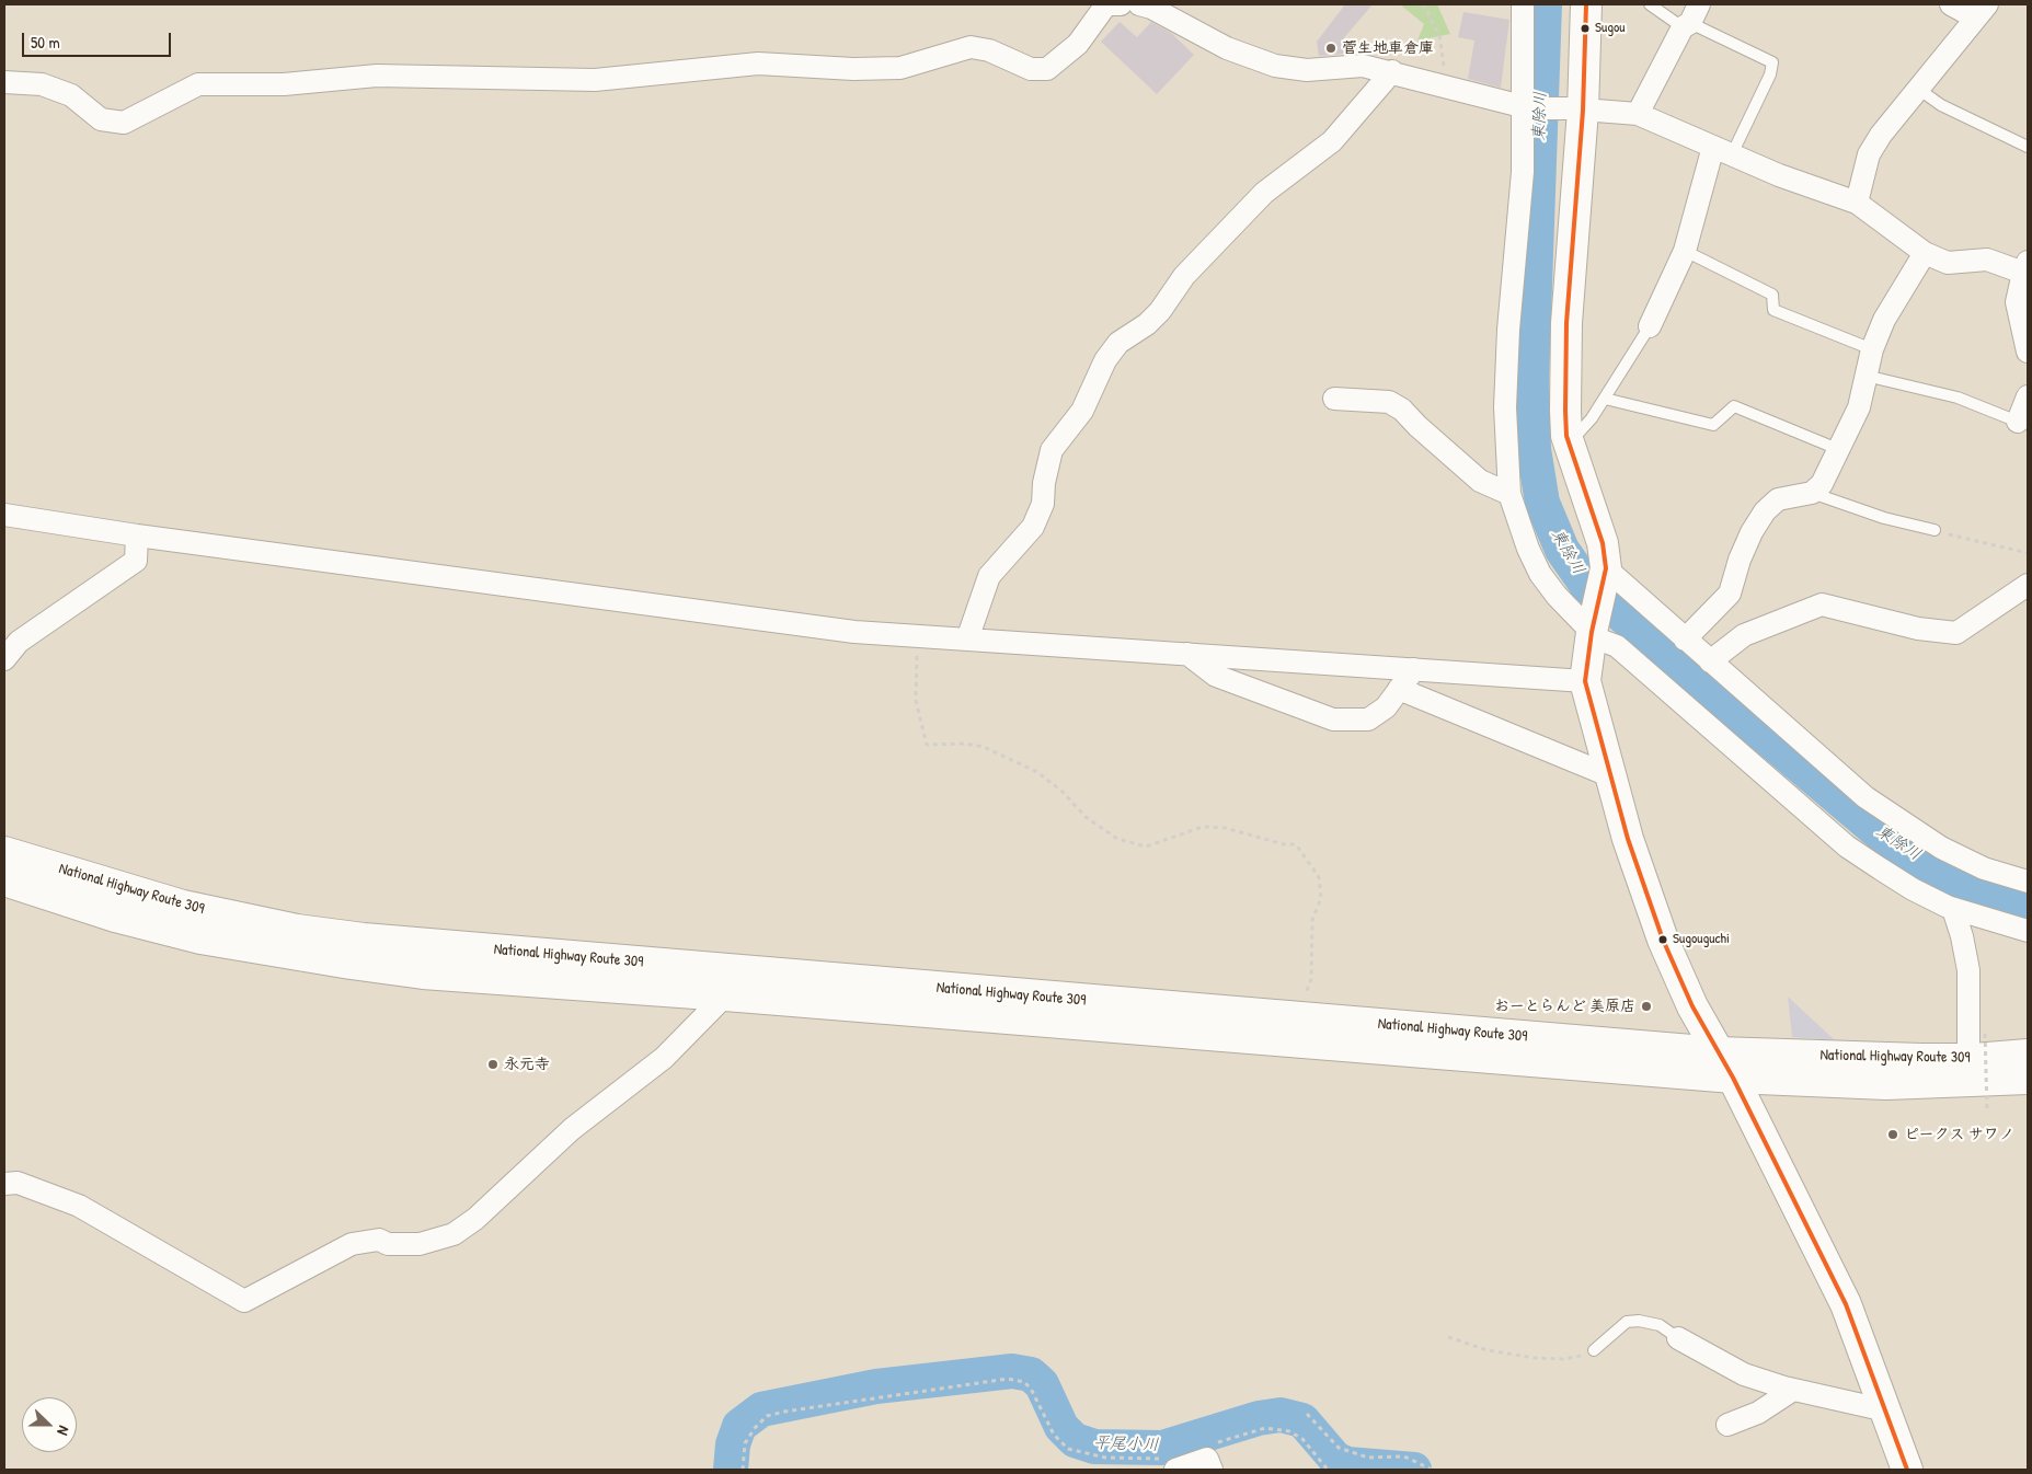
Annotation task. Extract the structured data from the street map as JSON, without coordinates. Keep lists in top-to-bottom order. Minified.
{"streets":{"main road":["National Highway Route 309"]},"water":["東除川","平尾小川"],"places":["Sugou","菅生地車倉庫","Sugouguchi","おーとらんど 美原店","永元寺","ピークス サワノ"],"scale_bar":"50 m","north":"right"}
